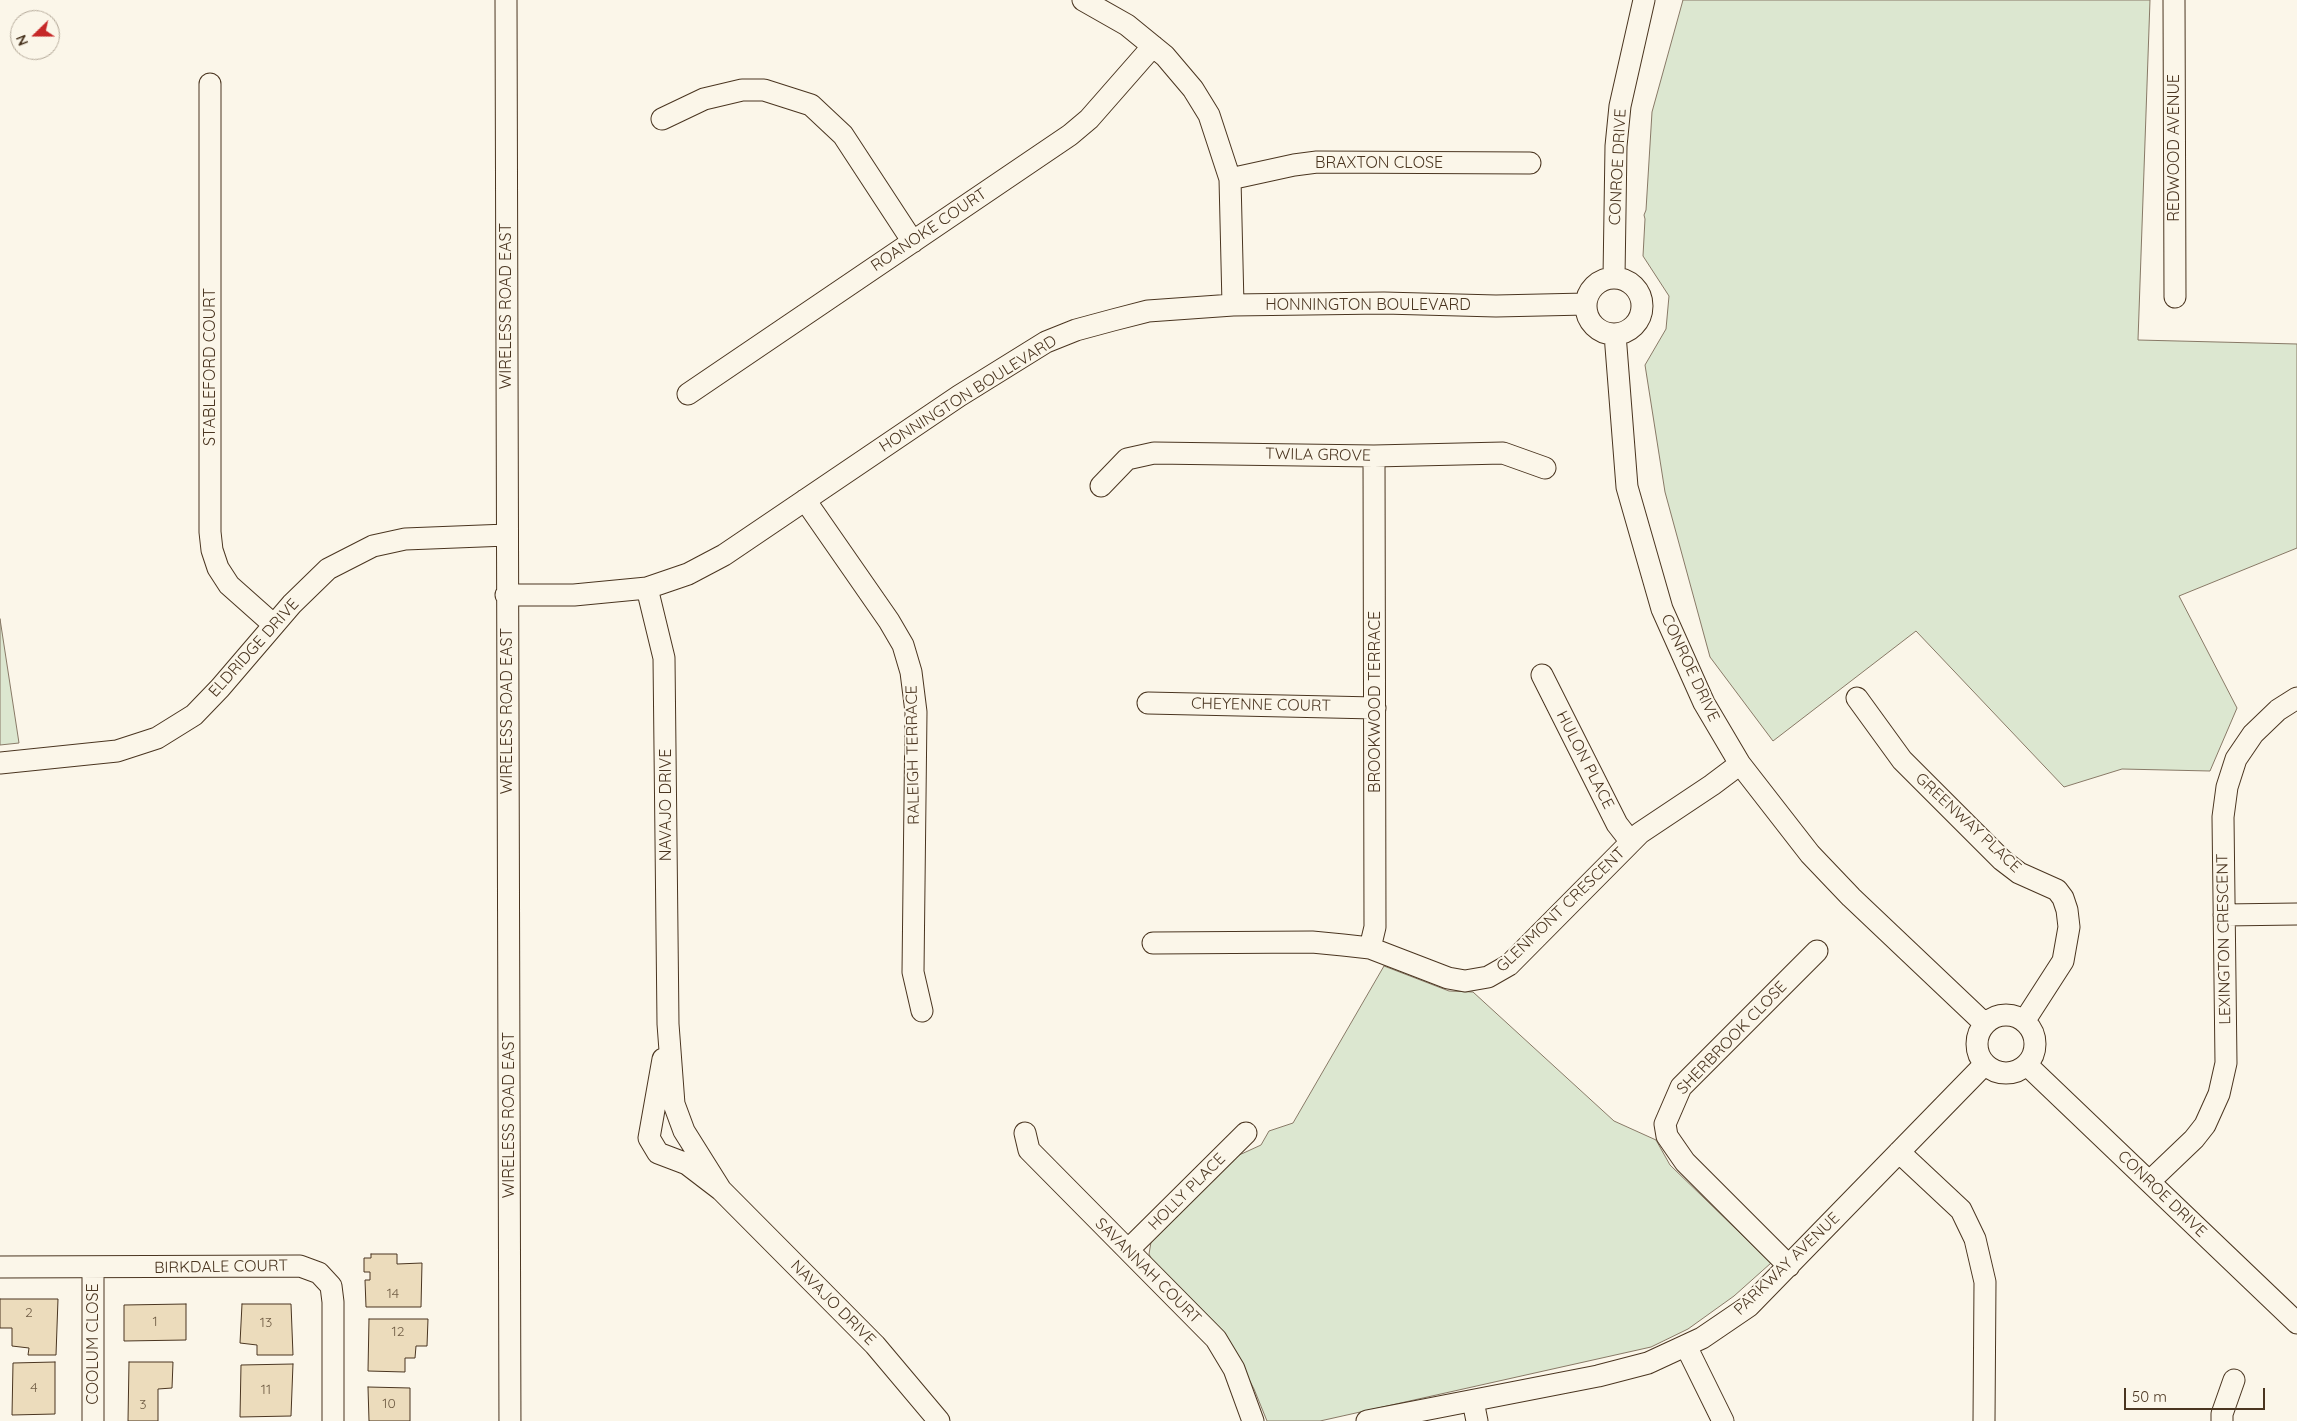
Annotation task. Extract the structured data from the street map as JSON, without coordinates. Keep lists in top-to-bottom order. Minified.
{"streets":{"street":["REDWOOD AVENUE","BRAXTON CLOSE","CONROE DRIVE","ROANOKE COURT","HONNINGTON BOULEVARD","WIRELESS ROAD EAST","STABLEFORD COURT","TWILA GROVE","ELDRIDGE DRIVE","BROOKWOOD TERRACE","CHEYENNE COURT","RALEIGH TERRACE","HULON PLACE","NAVAJO DRIVE","GREENWAY PLACE","GLENMONT CRESCENT","LEXINGTON CRESCENT","SHERBROOK CLOSE","HOLLY PLACE","PARKWAY AVENUE","BIRKDALE COURT","SAVANNAH COURT","COOLUM CLOSE"]},"crossings":[["CONROE DRIVE","HONNINGTON BOULEVARD"],["CONROE DRIVE","GREENWAY PLACE"],["CONROE DRIVE","GLENMONT CRESCENT"],["CONROE DRIVE","LEXINGTON CRESCENT"],["CONROE DRIVE","PARKWAY AVENUE"],["HONNINGTON BOULEVARD","WIRELESS ROAD EAST"],["HONNINGTON BOULEVARD","RALEIGH TERRACE"],["HONNINGTON BOULEVARD","NAVAJO DRIVE"],["WIRELESS ROAD EAST","ELDRIDGE DRIVE"],["STABLEFORD COURT","ELDRIDGE DRIVE"],["TWILA GROVE","BROOKWOOD TERRACE"],["BROOKWOOD TERRACE","CHEYENNE COURT"],["BROOKWOOD TERRACE","GLENMONT CRESCENT"],["HULON PLACE","GLENMONT CRESCENT"],["GREENWAY PLACE","PARKWAY AVENUE"],["SHERBROOK CLOSE","PARKWAY AVENUE"],["HOLLY PLACE","SAVANNAH COURT"],["BIRKDALE COURT","COOLUM CLOSE"]],"house_numbers":["14","2","1","13","12","4","11","10","3"],"scale_bar":"50 m","north":"left"}
